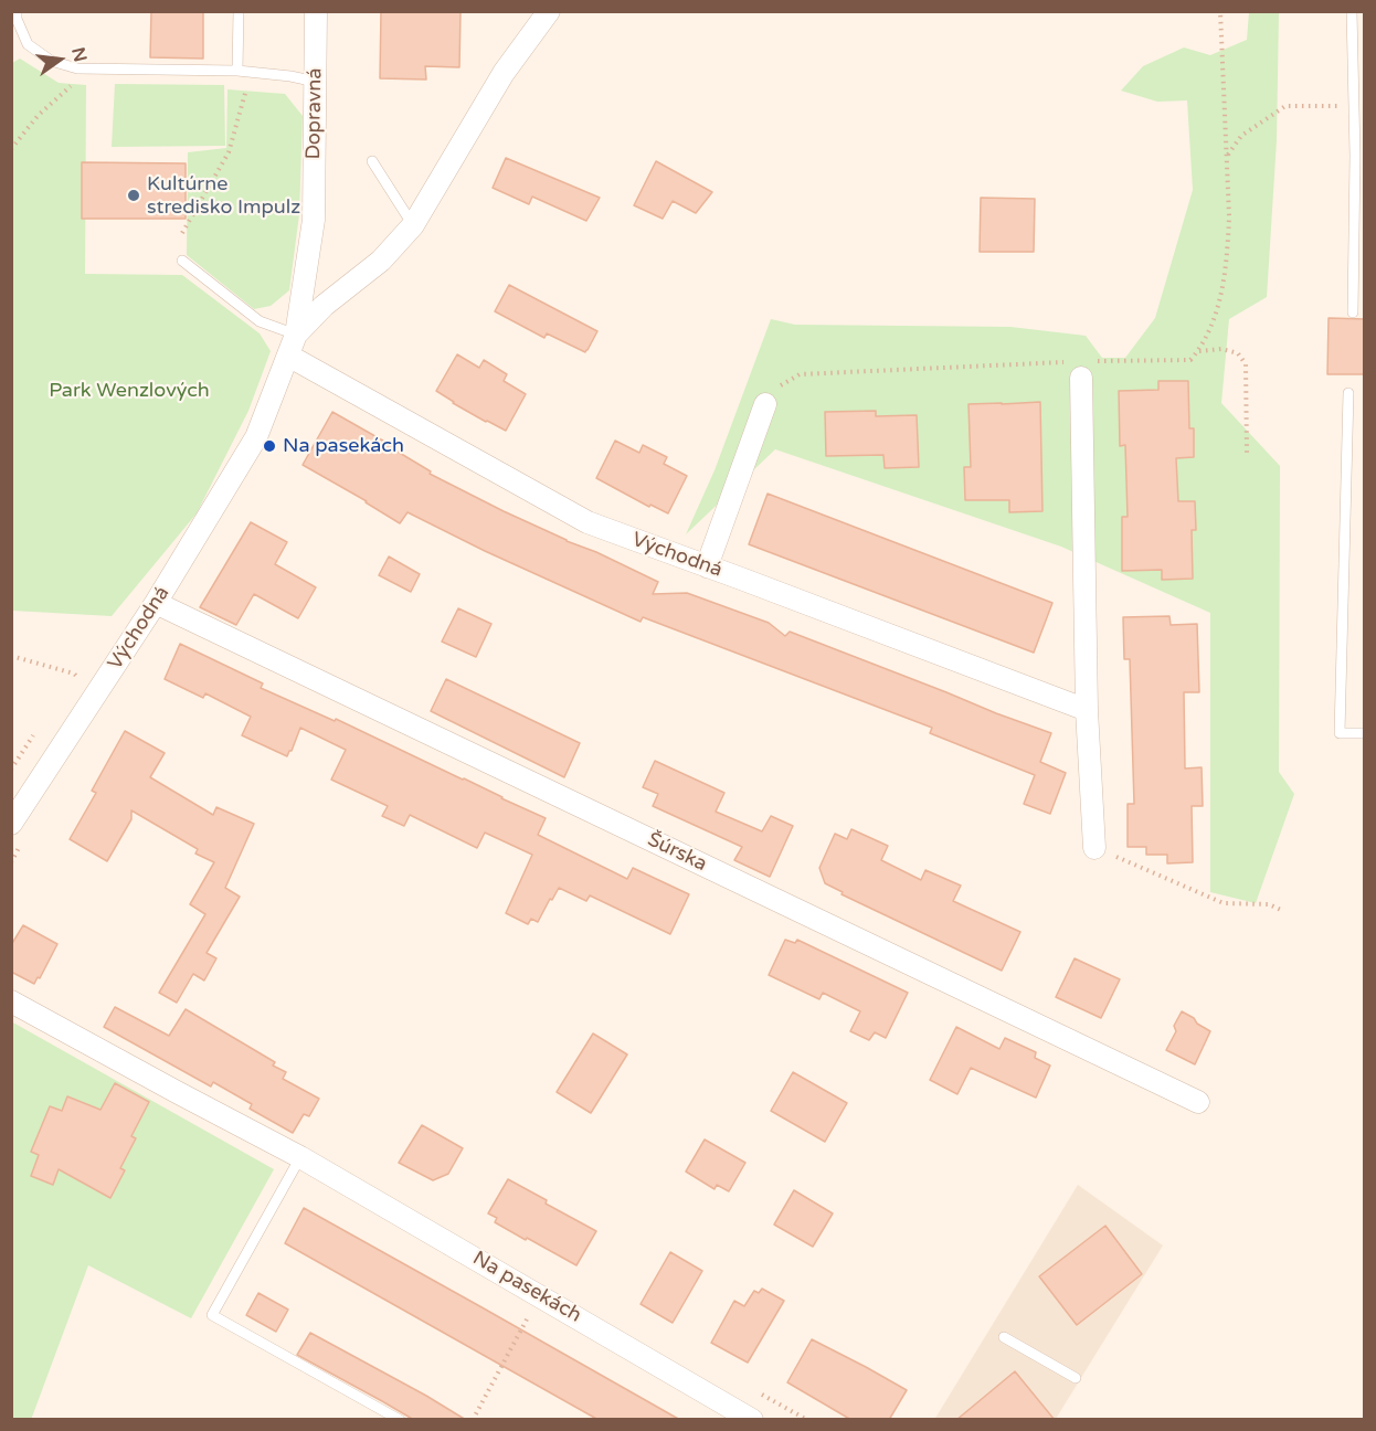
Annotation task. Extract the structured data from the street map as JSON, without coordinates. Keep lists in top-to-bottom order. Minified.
{"streets":{"street":["Dopravná","Východná","Šúrska","Na pasekách"]},"crossings":[["Dopravná","Východná"],["Východná","Šúrska"]],"parks":["Park Wenzlových"],"places":["Kultúrne stredisko Impulz","Na pasekách"],"north":"right"}
